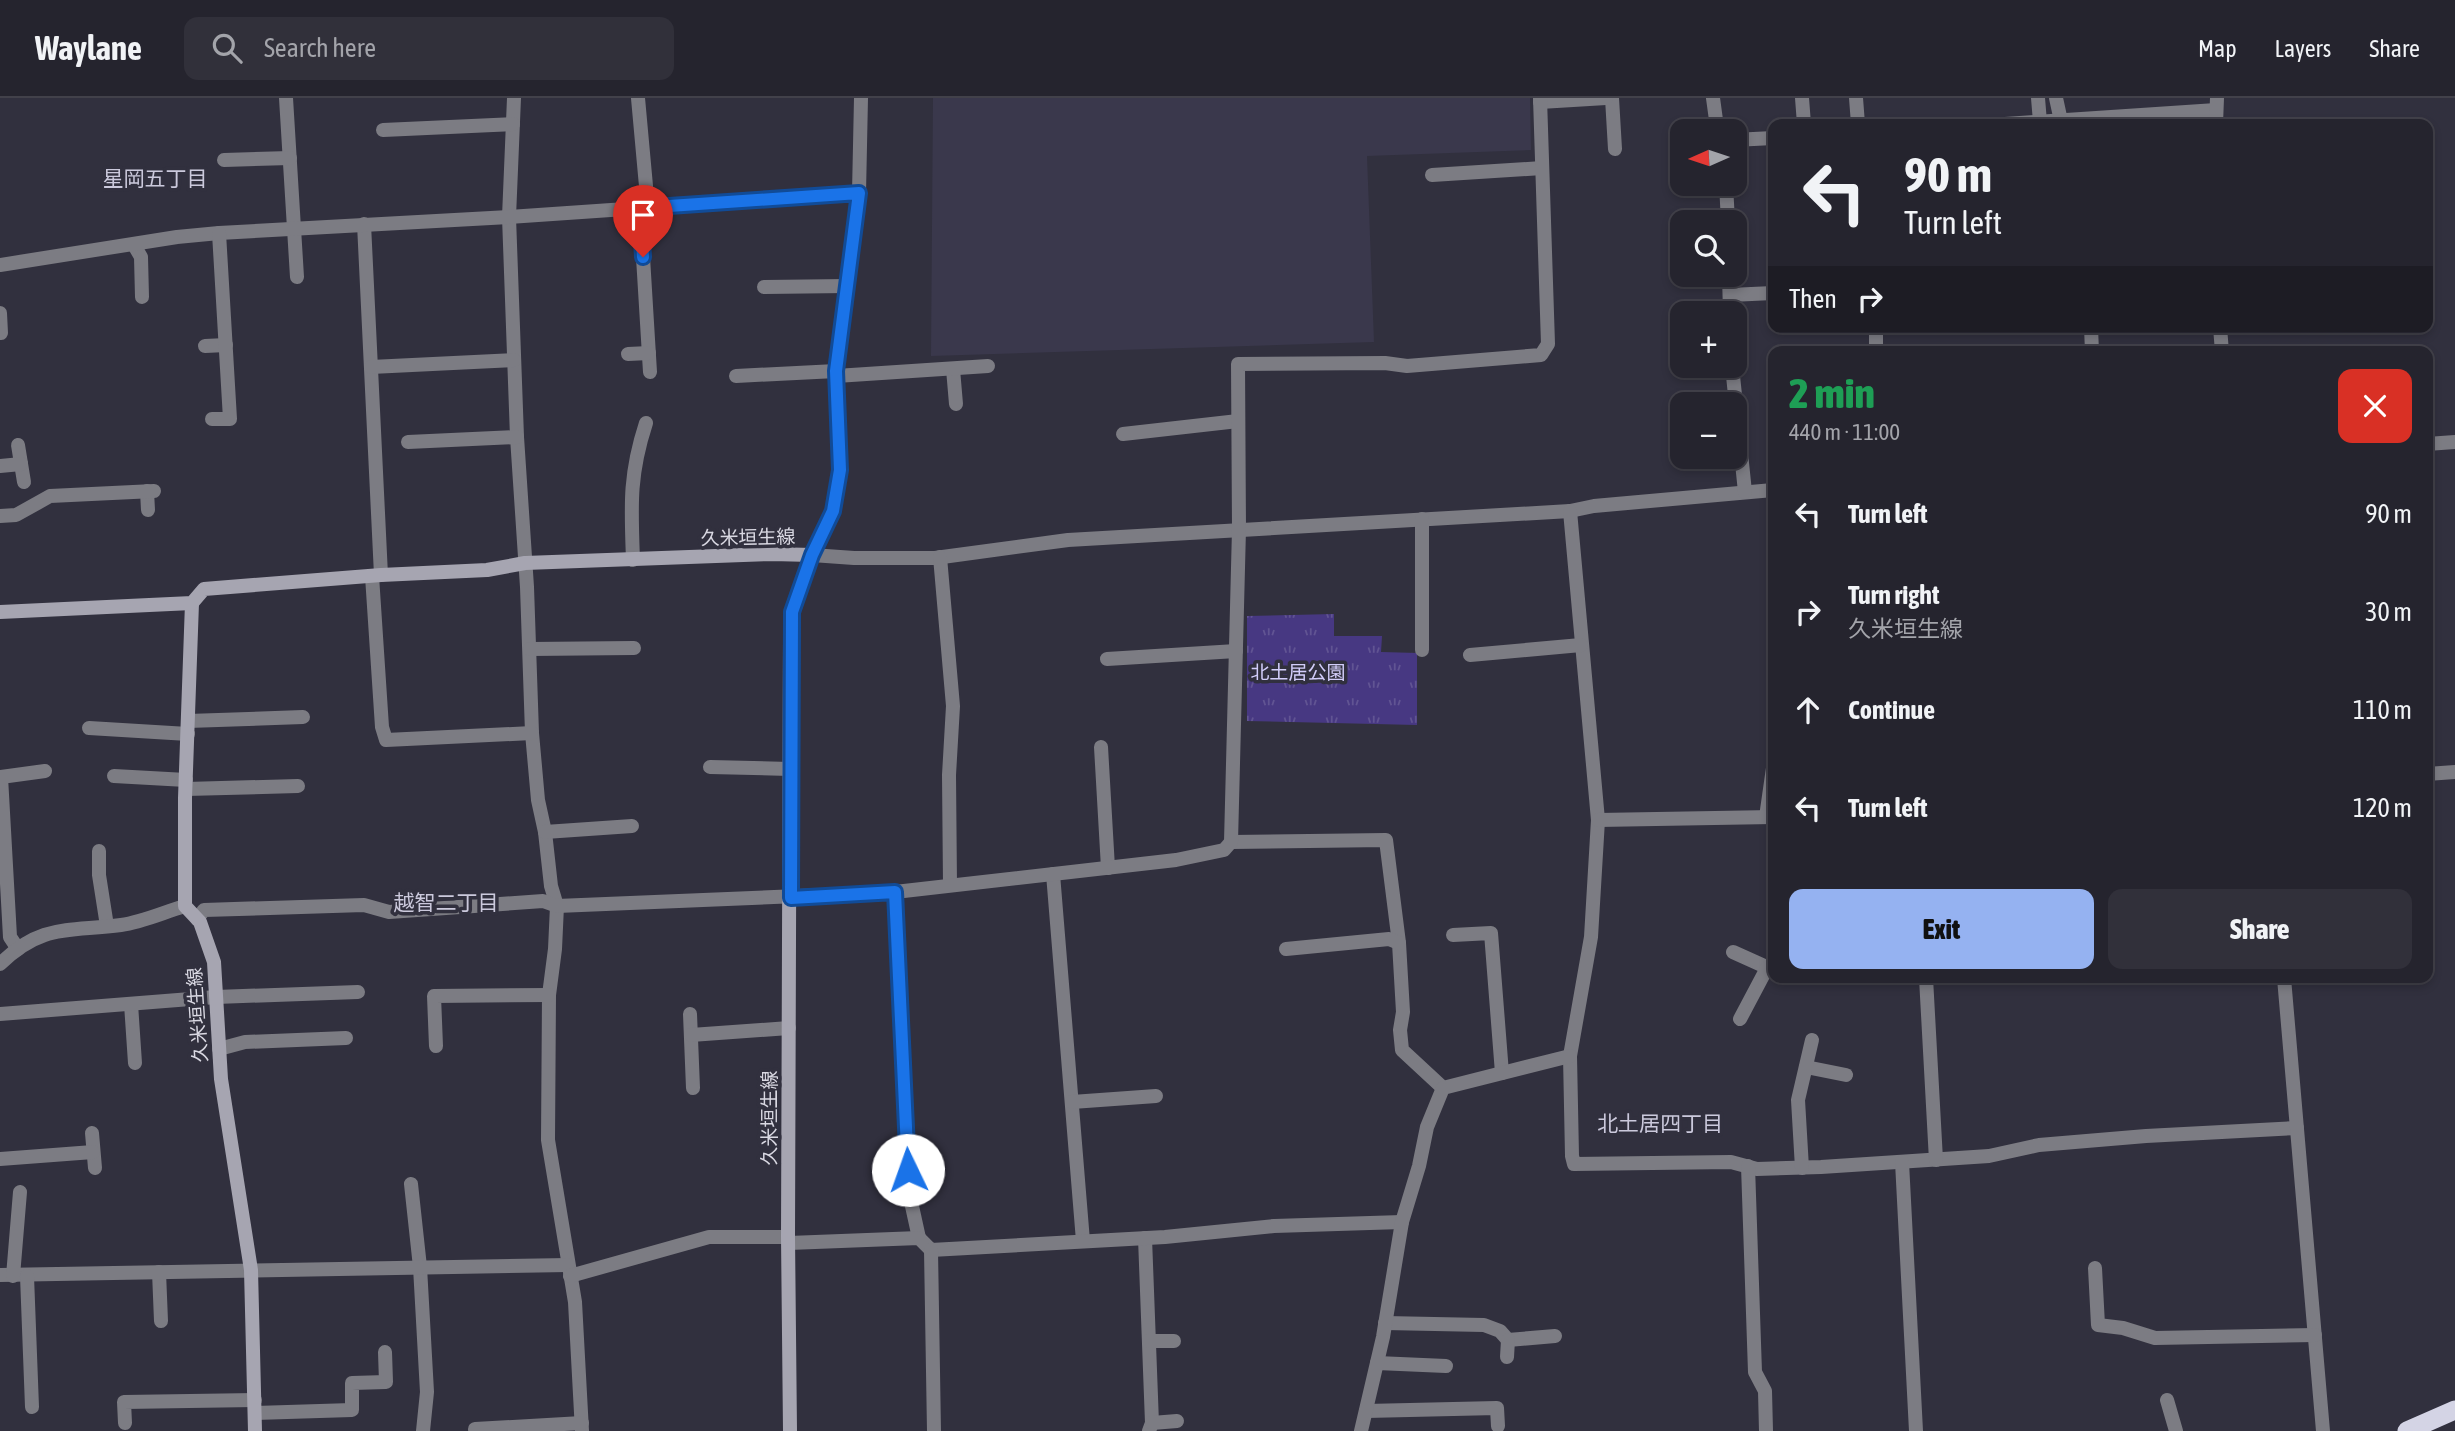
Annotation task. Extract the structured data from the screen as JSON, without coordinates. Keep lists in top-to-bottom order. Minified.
{"streets":{"main road":["久米垣生線"]},"districts":["星岡五丁目","越智二丁目","北土居四丁目"],"parks":["北土居公園"],"north":"left","page":{"header":"Waylane","search":"Search here","nav":["Map","Layers","Share"],"map_buttons":["+","−"],"turn":["90 m","Turn left"],"then":"Then","heading":["2 min","440 m · 11:00"],"list":[{"name":"Turn left","value":"90 m"},{"name":"Turn right","note":"久米垣生線","value":"30 m"},{"name":"Continue","value":"110 m"},{"name":"Turn left","value":"120 m"}],"buttons":["Exit","Share"]}}
